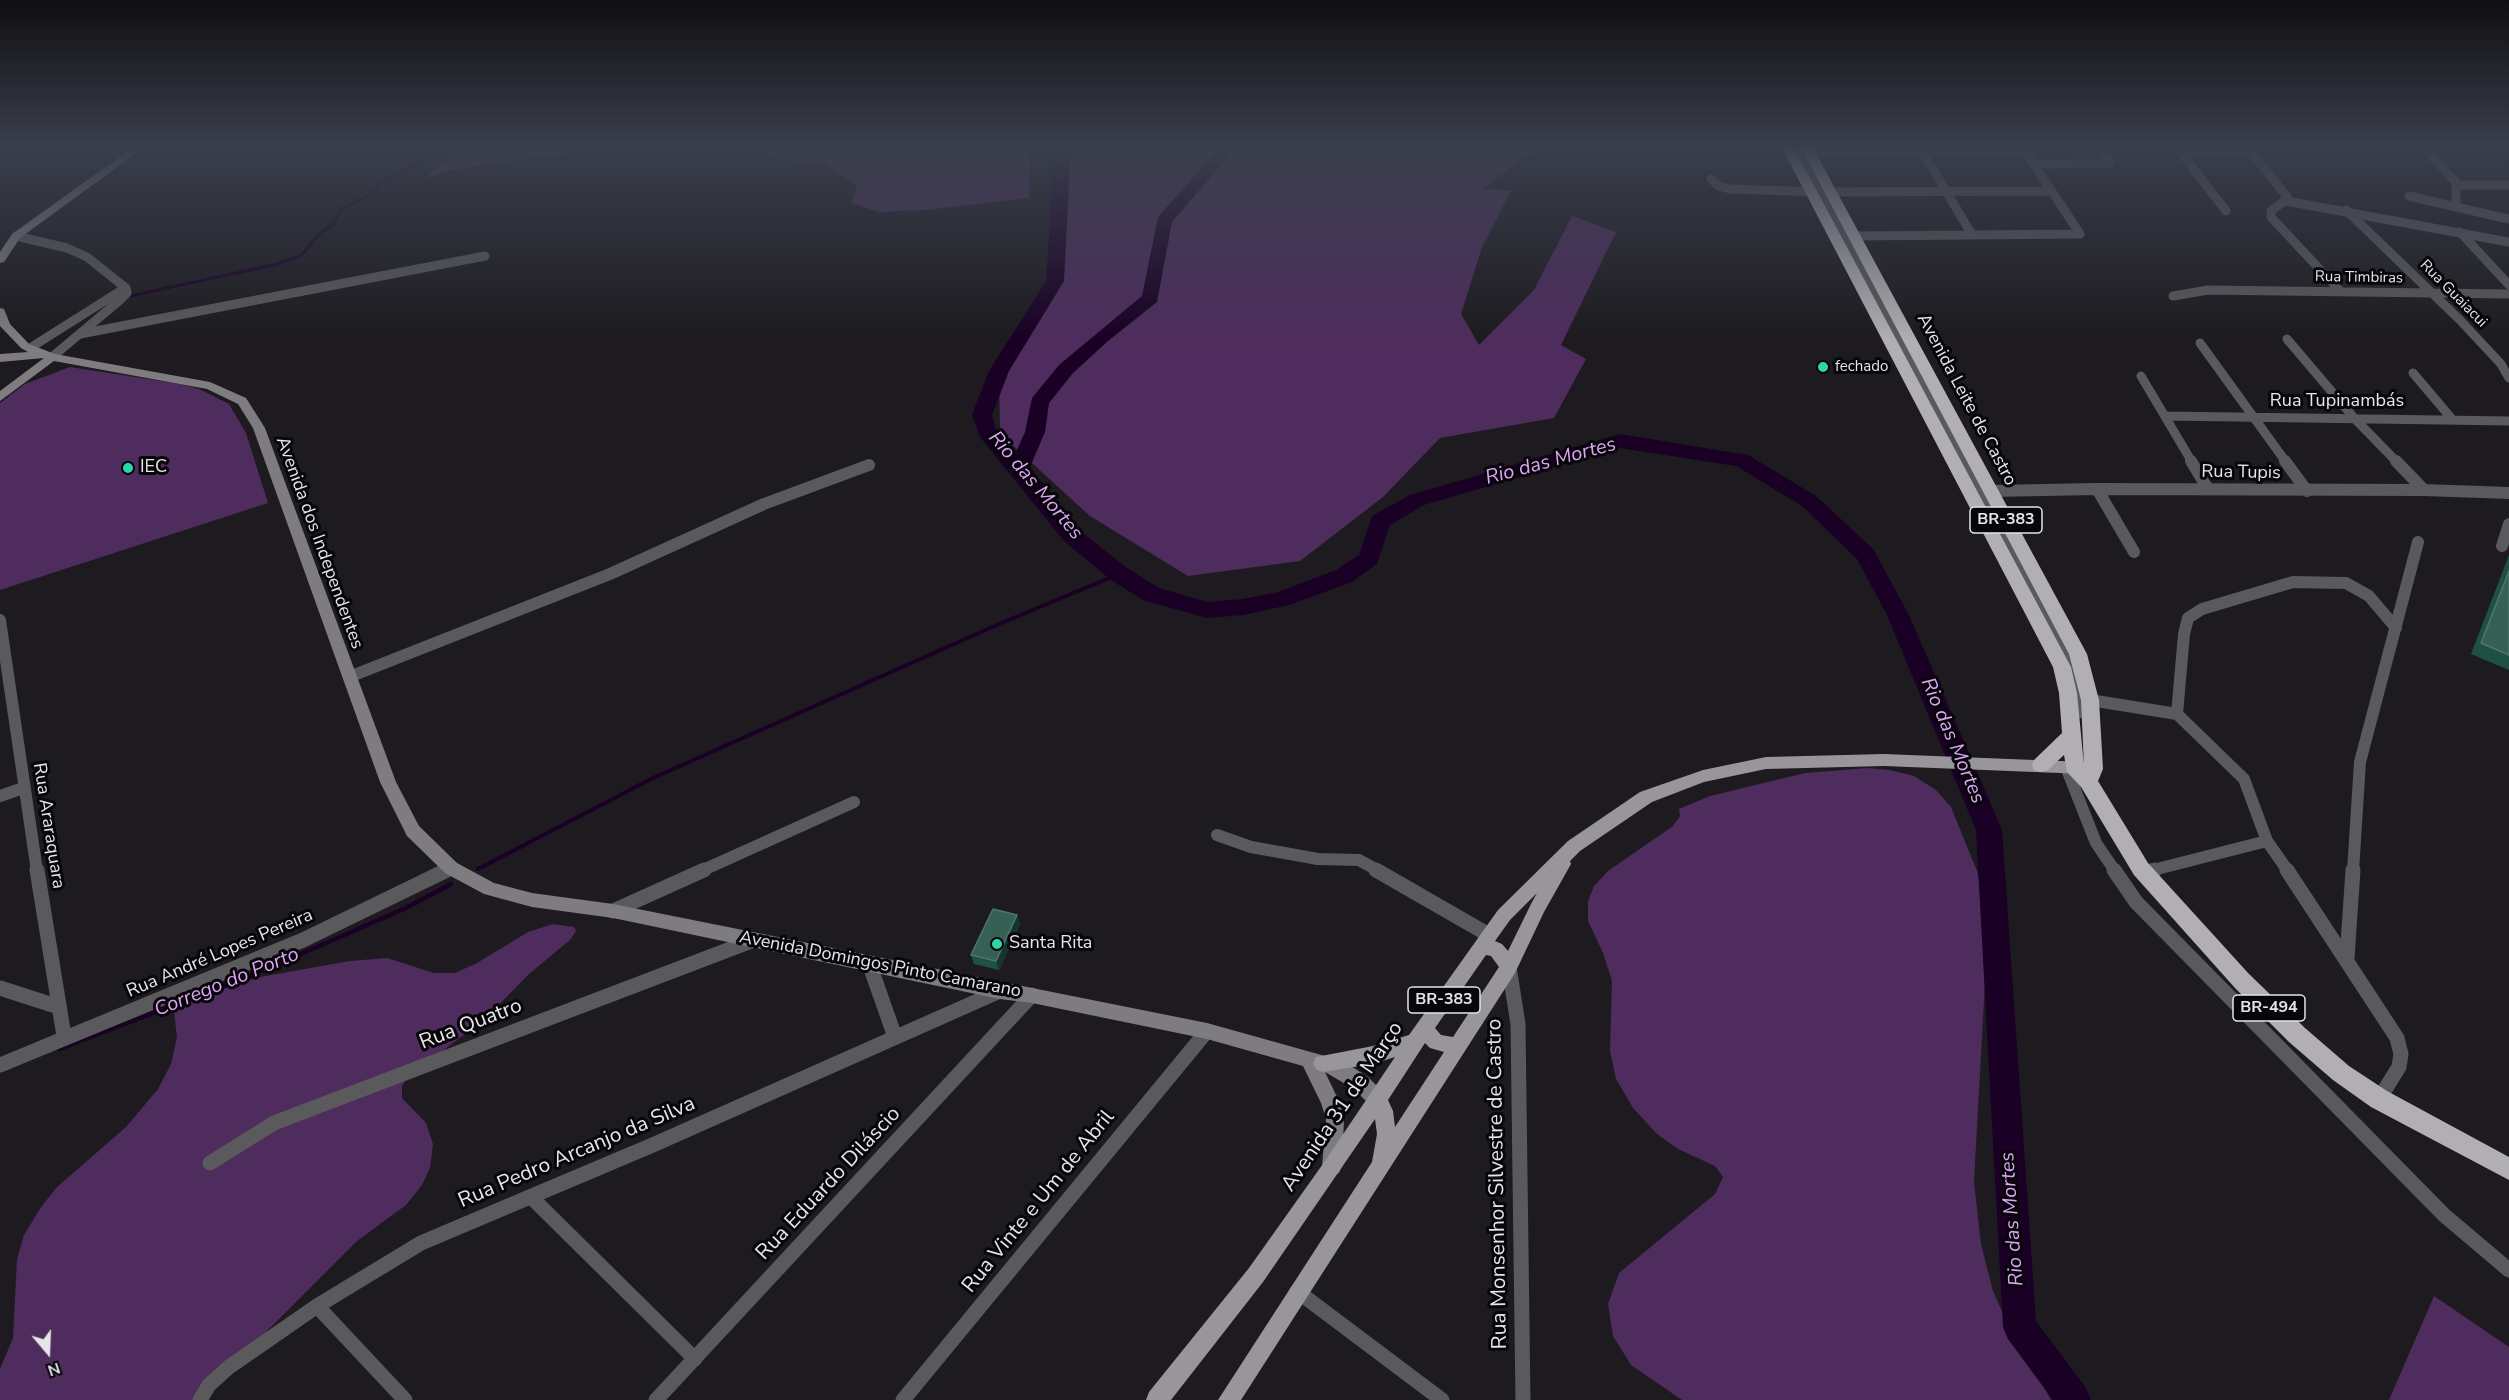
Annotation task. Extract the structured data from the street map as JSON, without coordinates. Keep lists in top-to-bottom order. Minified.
{"streets":{"highway":["Avenida Leite de Castro","BR-383","BR-494"],"main road":["Avenida dos Independentes","Avenida Domingos Pinto Camarano","Avenida 31 de Março"],"street":["Rua Timbiras","Rua Guaiacui","Rua Tupinambás","Rua Tupis","Rua Araraquara","Rua André Lopes Pereira","Rua Quatro","Rua Pedro Arcanjo da Silva","Rua Eduardo Diláscio","Rua Monsenhor Silvestre de Castro","Rua Vinte e Um de Abril"]},"crossings":[["Rua Timbiras","Rua Guaiacui"],["Avenida Leite de Castro","Rua Tupis"],["Avenida Leite de Castro","Avenida 31 de Março"],["Avenida dos Independentes","Rua André Lopes Pereira"],["Avenida dos Independentes","Avenida Domingos Pinto Camarano"],["Rua Araraquara","Rua André Lopes Pereira"],["Rua André Lopes Pereira","Avenida Domingos Pinto Camarano"],["Avenida Domingos Pinto Camarano","Rua Quatro"],["Avenida Domingos Pinto Camarano","Avenida 31 de Março"],["Avenida Domingos Pinto Camarano","Rua Pedro Arcanjo da Silva"],["Avenida Domingos Pinto Camarano","Rua Eduardo Diláscio"],["Avenida Domingos Pinto Camarano","Rua Vinte e Um de Abril"],["Avenida 31 de Março","Rua Monsenhor Silvestre de Castro"]],"water":["Rio das Mortes","Corrego do Porto"],"places":["fechado","IEC","Santa Rita"],"north":"bottom"}
